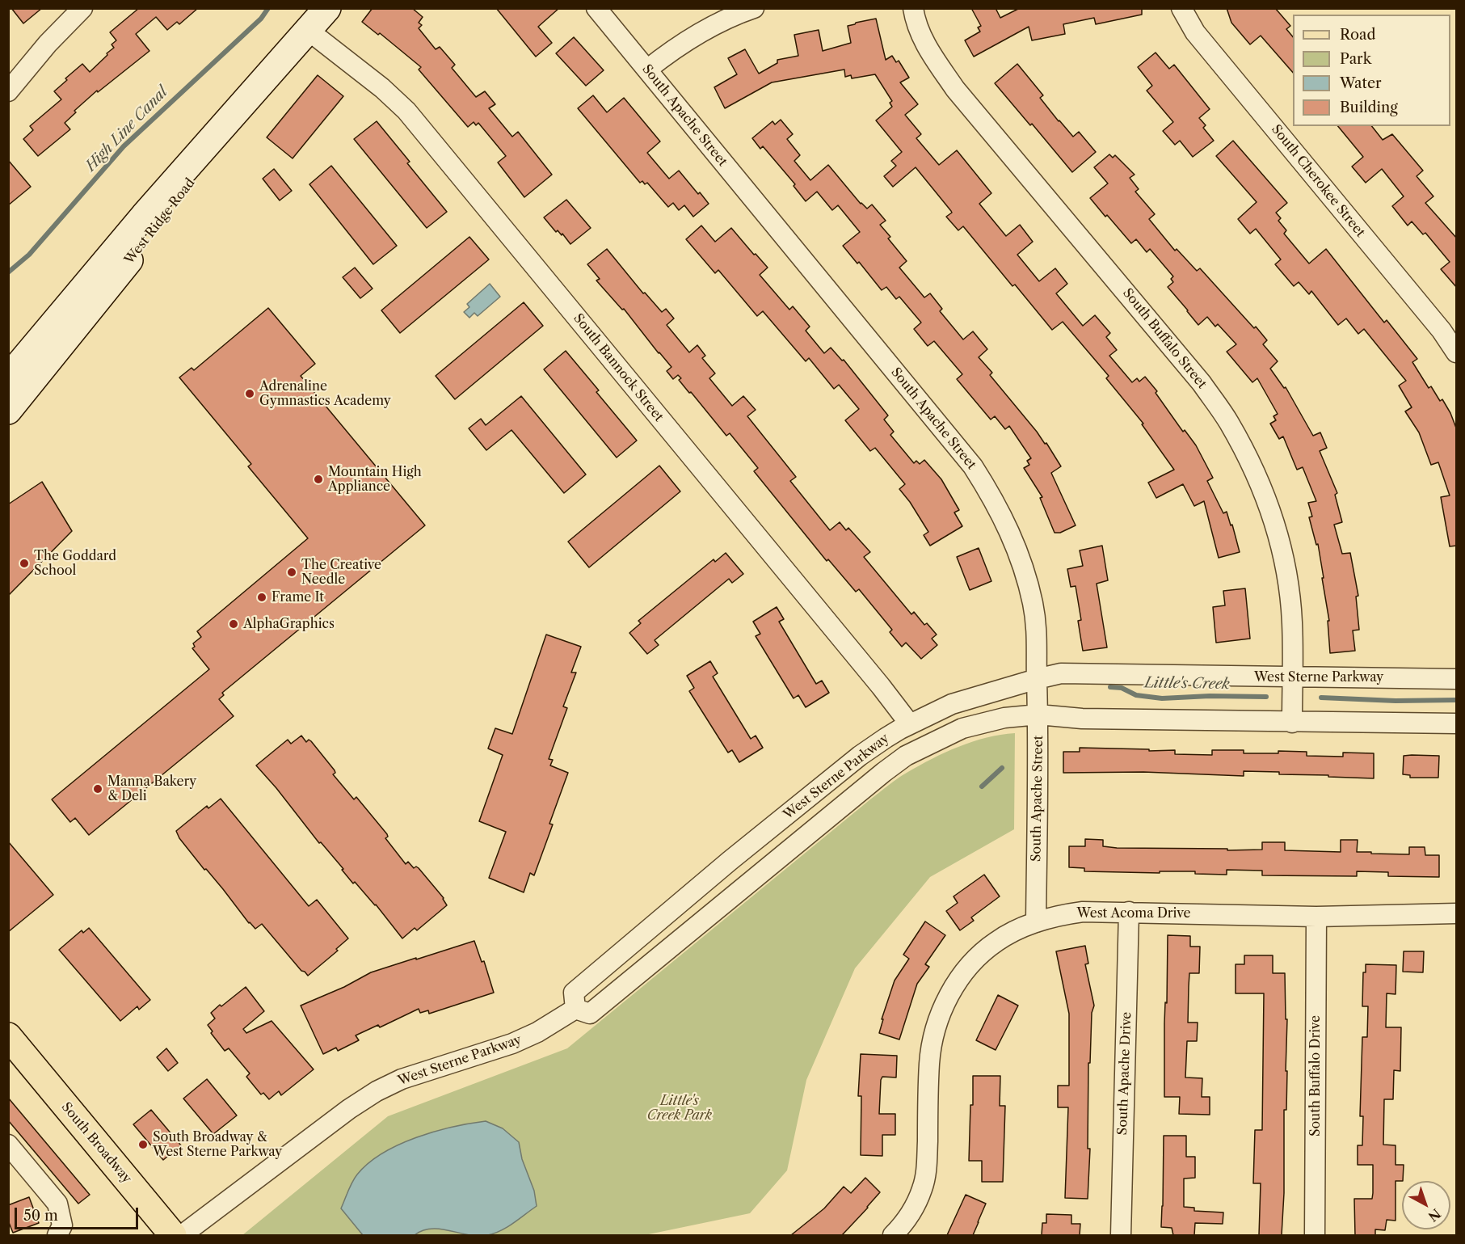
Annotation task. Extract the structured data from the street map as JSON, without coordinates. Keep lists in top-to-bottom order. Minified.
{"streets":{"main road":["South Broadway"],"street":["South Apache Street","South Cherokee Street","West Ridge Road","South Buffalo Street","South Bannock Street","West Sterne Parkway","West Acoma Drive","South Apache Drive","South Buffalo Drive"]},"crossings":[["South Apache Street","West Sterne Parkway"],["South Apache Street","West Acoma Drive"],["West Ridge Road","South Bannock Street"],["South Buffalo Street","West Sterne Parkway"],["South Bannock Street","West Sterne Parkway"],["West Acoma Drive","South Apache Drive"],["West Acoma Drive","South Buffalo Drive"]],"water":["High Line Canal","Little's Creek"],"parks":["Little's Creek Park"],"places":["Adrenaline Gymnastics Academy","Mountain High Appliance","The Goddard School","The Creative Needle","Frame It","AlphaGraphics","Manna Bakery & Deli","South Broadway & West Sterne Parkway"],"legend":["Road","Park","Water","Building"],"scale_bar":"50 m","north":"bottom right"}
